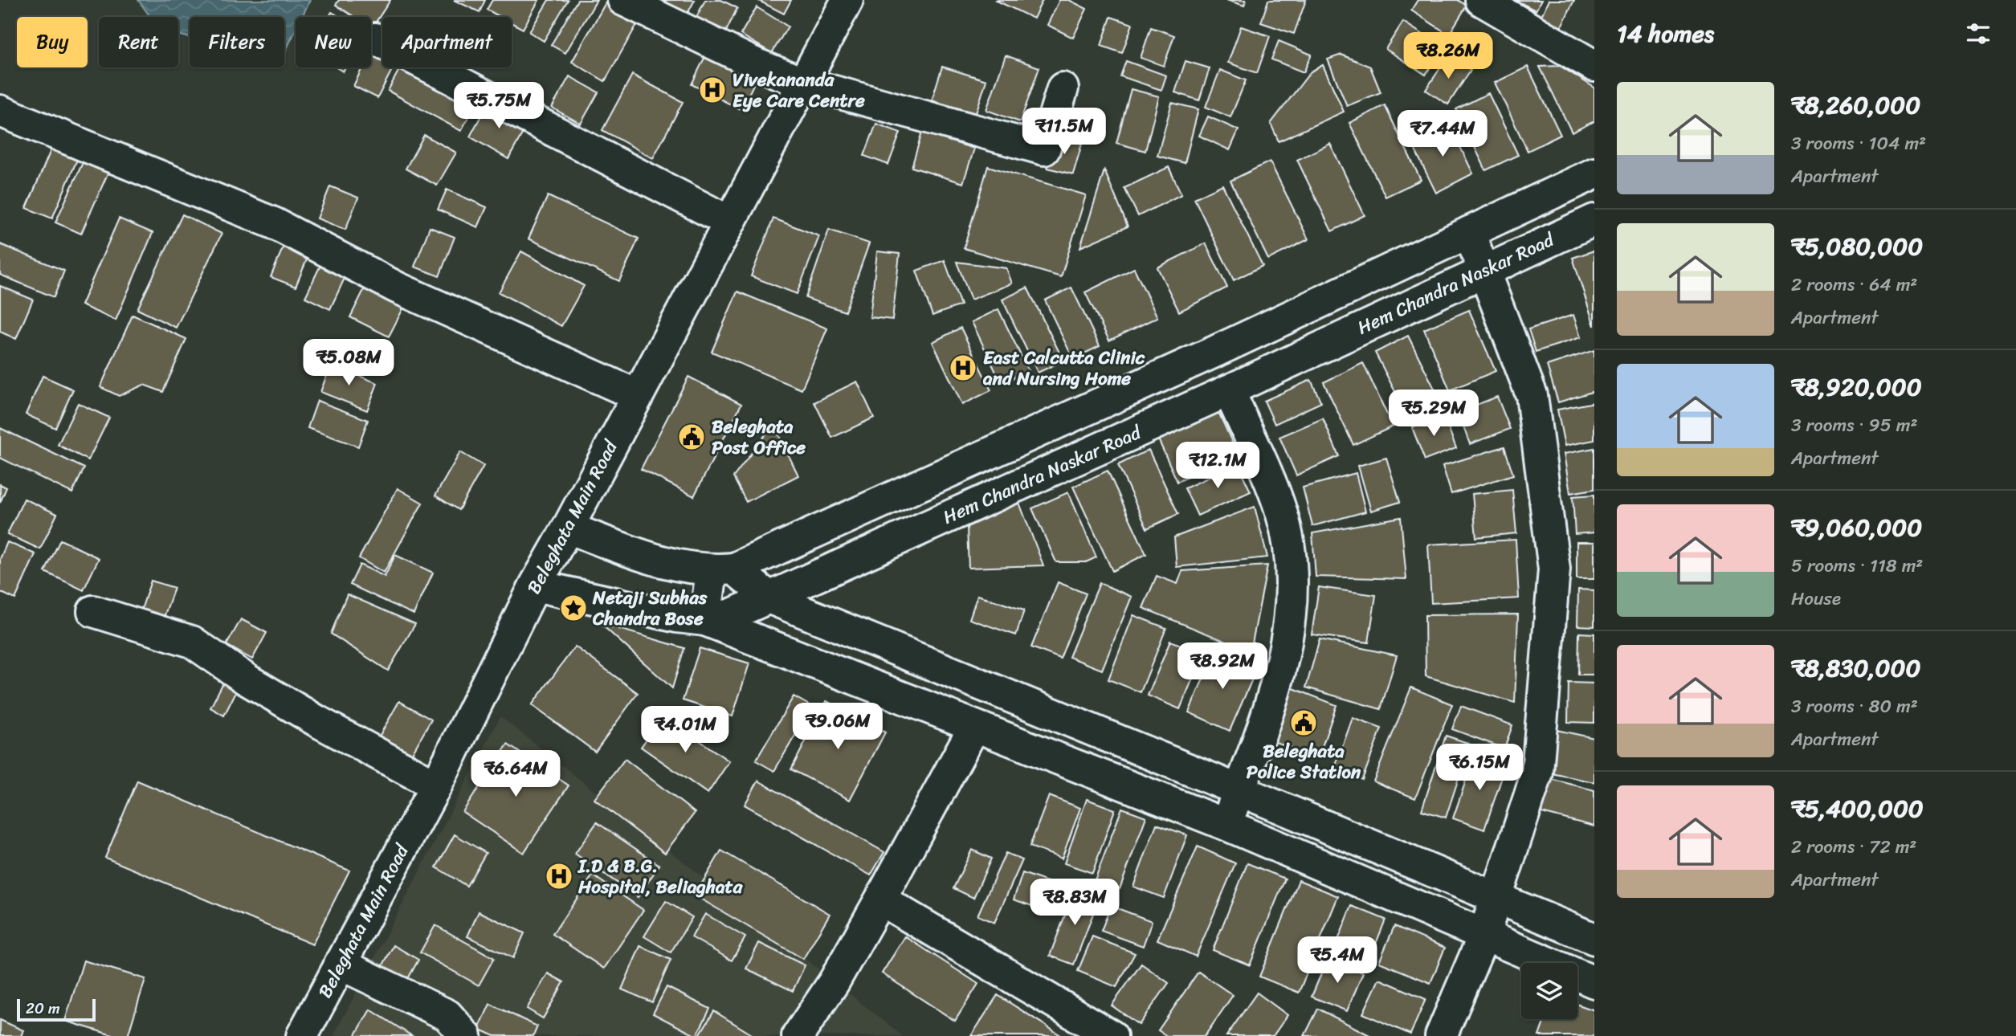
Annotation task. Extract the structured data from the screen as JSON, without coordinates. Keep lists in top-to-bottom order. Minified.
{"streets":{"street":["Hem Chandra Naskar Road","Beleghata Main Road"]},"crossings":[["Hem Chandra Naskar Road","Beleghata Main Road"]],"places":{"hospital":["Vivekananda Eye Care Centre","East Calcutta Clinic and Nursing Home","I.D & B.G. Hospital, Beliaghata"],"public building":["Beleghata Post Office","Beleghata Police Station"],"place":["Netaji Subhas Chandra Bose"]},"scale_bar":"20 m","page":{"heading":"14 homes","chip":["Buy","Rent","Filters","New","Apartment"],"price":["₹8.26M","₹5.75M","₹11.5M","₹7.44M","₹5.08M","₹5.29M","₹12.1M","₹8.92M","₹9.06M","₹4.01M","₹6.15M","₹6.64M","₹8.83M","₹5.4M"],"list":[{"name":"₹8,260,000","note":"3 rooms · 104 m² · Apartment"},{"name":"₹5,080,000","note":"2 rooms · 64 m² · Apartment"},{"name":"₹8,920,000","note":"3 rooms · 95 m² · Apartment"},{"name":"₹9,060,000","note":"5 rooms · 118 m² · House"},{"name":"₹8,830,000","note":"3 rooms · 80 m² · Apartment"},{"name":"₹5,400,000","note":"2 rooms · 72 m² · Apartment"}],"scale":"20 m"}}
